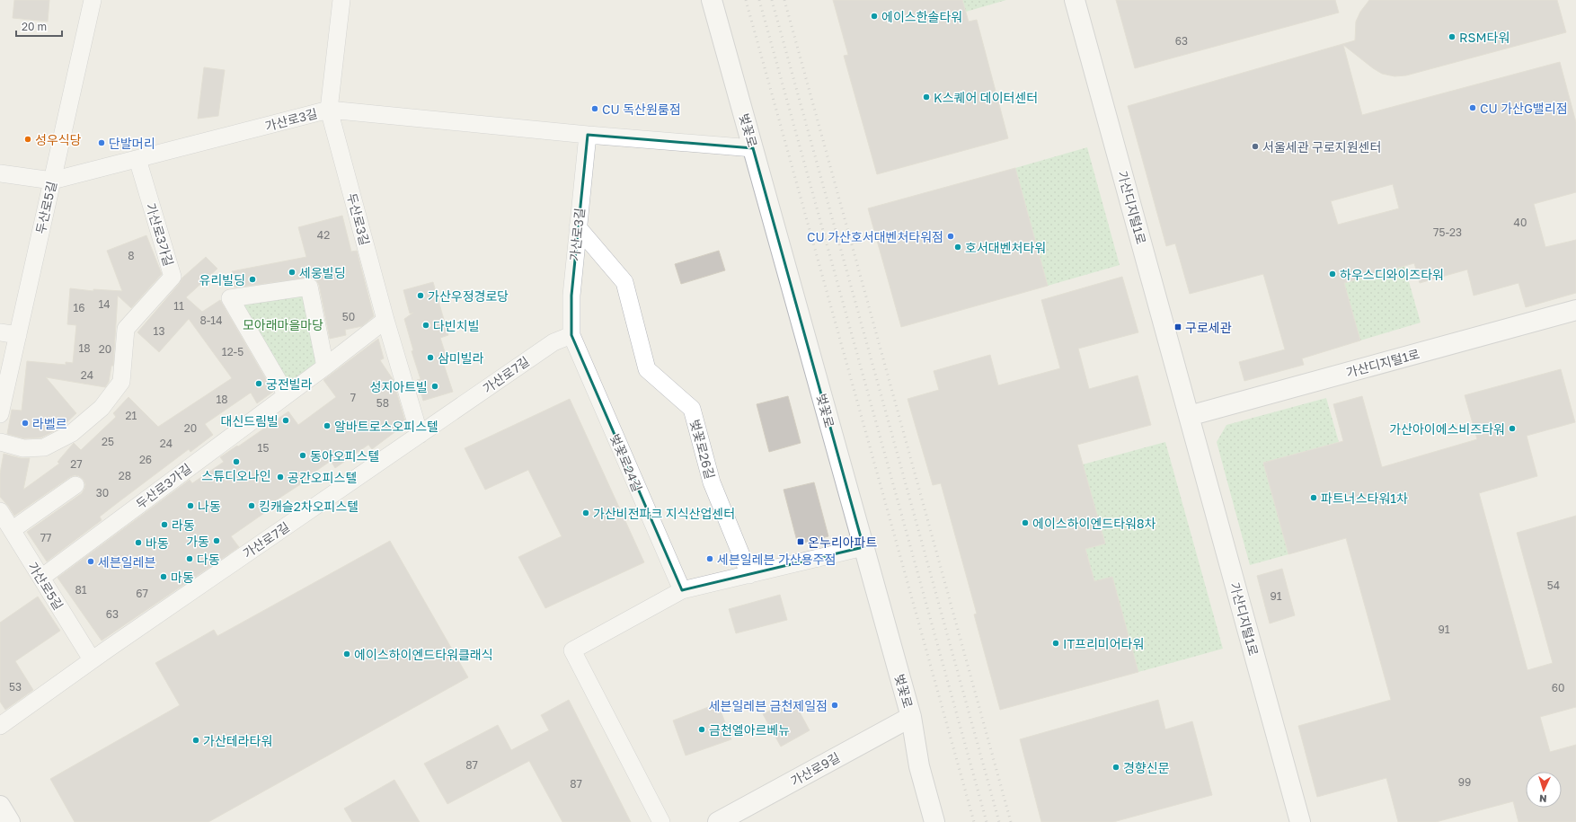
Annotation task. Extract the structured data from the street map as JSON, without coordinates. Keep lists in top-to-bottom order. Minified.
{"streets":{"street":["가산로3길","벚꽃로","두산로5길","가산디지털1로","두산로3길","가산로3가길","가산로7길","벚꽃로26길","벚꽃로24길","두산로3가길","가산로5길","가산로9길"]},"crossings":[["가산로3길","벚꽃로"],["가산로3길","두산로5길"],["가산로3길","두산로3길"],["가산로3길","가산로3가길"],["가산로3길","가산로7길"],["가산로3길","벚꽃로26길"],["가산로3길","벚꽃로24길"],["벚꽃로","가산로9길"],["두산로3길","가산로7길"],["두산로3길","두산로3가길"],["가산로7길","벚꽃로24길"],["가산로7길","가산로5길"],["두산로3가길","가산로5길"]],"parks":["모아래마을마당"],"places":{"other":["에이스한솔타워","RSM타워","K스퀘어 데이터센터","CU 가산G밸리점","CU 독산원룸점","성우식당","단발머리","서울세관 구로지원센터","CU 가산호서대벤처타워점","호서대벤처타워","세웅빌딩","하우스디와이즈타워","유리빌딩","가산우정경로당","다빈치빌","삼미빌라","궁전빌라","성지아트빌","대신드림빌","라벨르","알바트로스오피스텔","가산아이에스비즈타워","동아오피스텔","스튜디오나인","공간오피스텔","파트너스타워1차","나동","킹캐슬2차오피스텔","가산비전파크 지식산업센터","에이스하이엔드타워8차","라동","가동","바동","다동","세븐일레븐 가산용주점","세븐일레븐","마동","IT프리미어타워","에이스하이엔드타워클래식","세븐일레븐 금천제일점","금천엘아르베뉴","가산테라타워","경향신문"],"transit":["구로세관","온누리아파트"]},"house_numbers":["63","40","75-23","42","8","14","11","16","50","8-14","13","18","20","12-5","24","7","18","58","21","20","25","24","15","26","27","28","30","77","54","81","67","91","63","91","53","60","87","99","87"],"scale_bar":"20 m","north":"bottom"}
